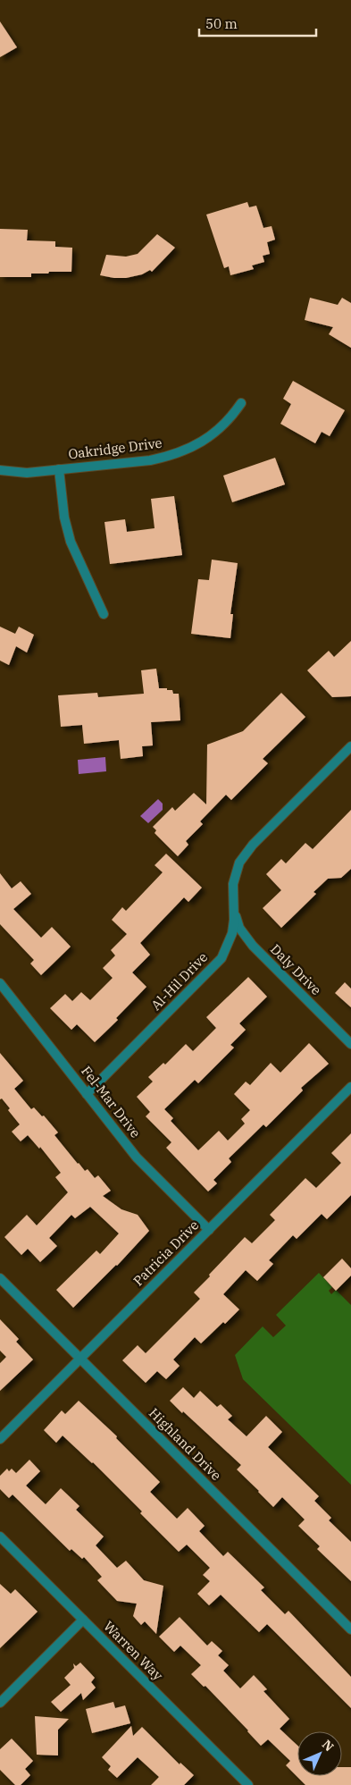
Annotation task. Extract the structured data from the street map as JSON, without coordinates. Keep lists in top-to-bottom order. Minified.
{"streets":{"street":["Oakridge Drive","Daly Drive","Al-Hil Drive","Fel-Mar Drive","Patricia Drive","Highland Drive","Warren Way"]},"crossings":[["Daly Drive","Al-Hil Drive"],["Al-Hil Drive","Fel-Mar Drive"],["Fel-Mar Drive","Patricia Drive"],["Patricia Drive","Highland Drive"]],"scale_bar":"50 m","north":"top right"}
